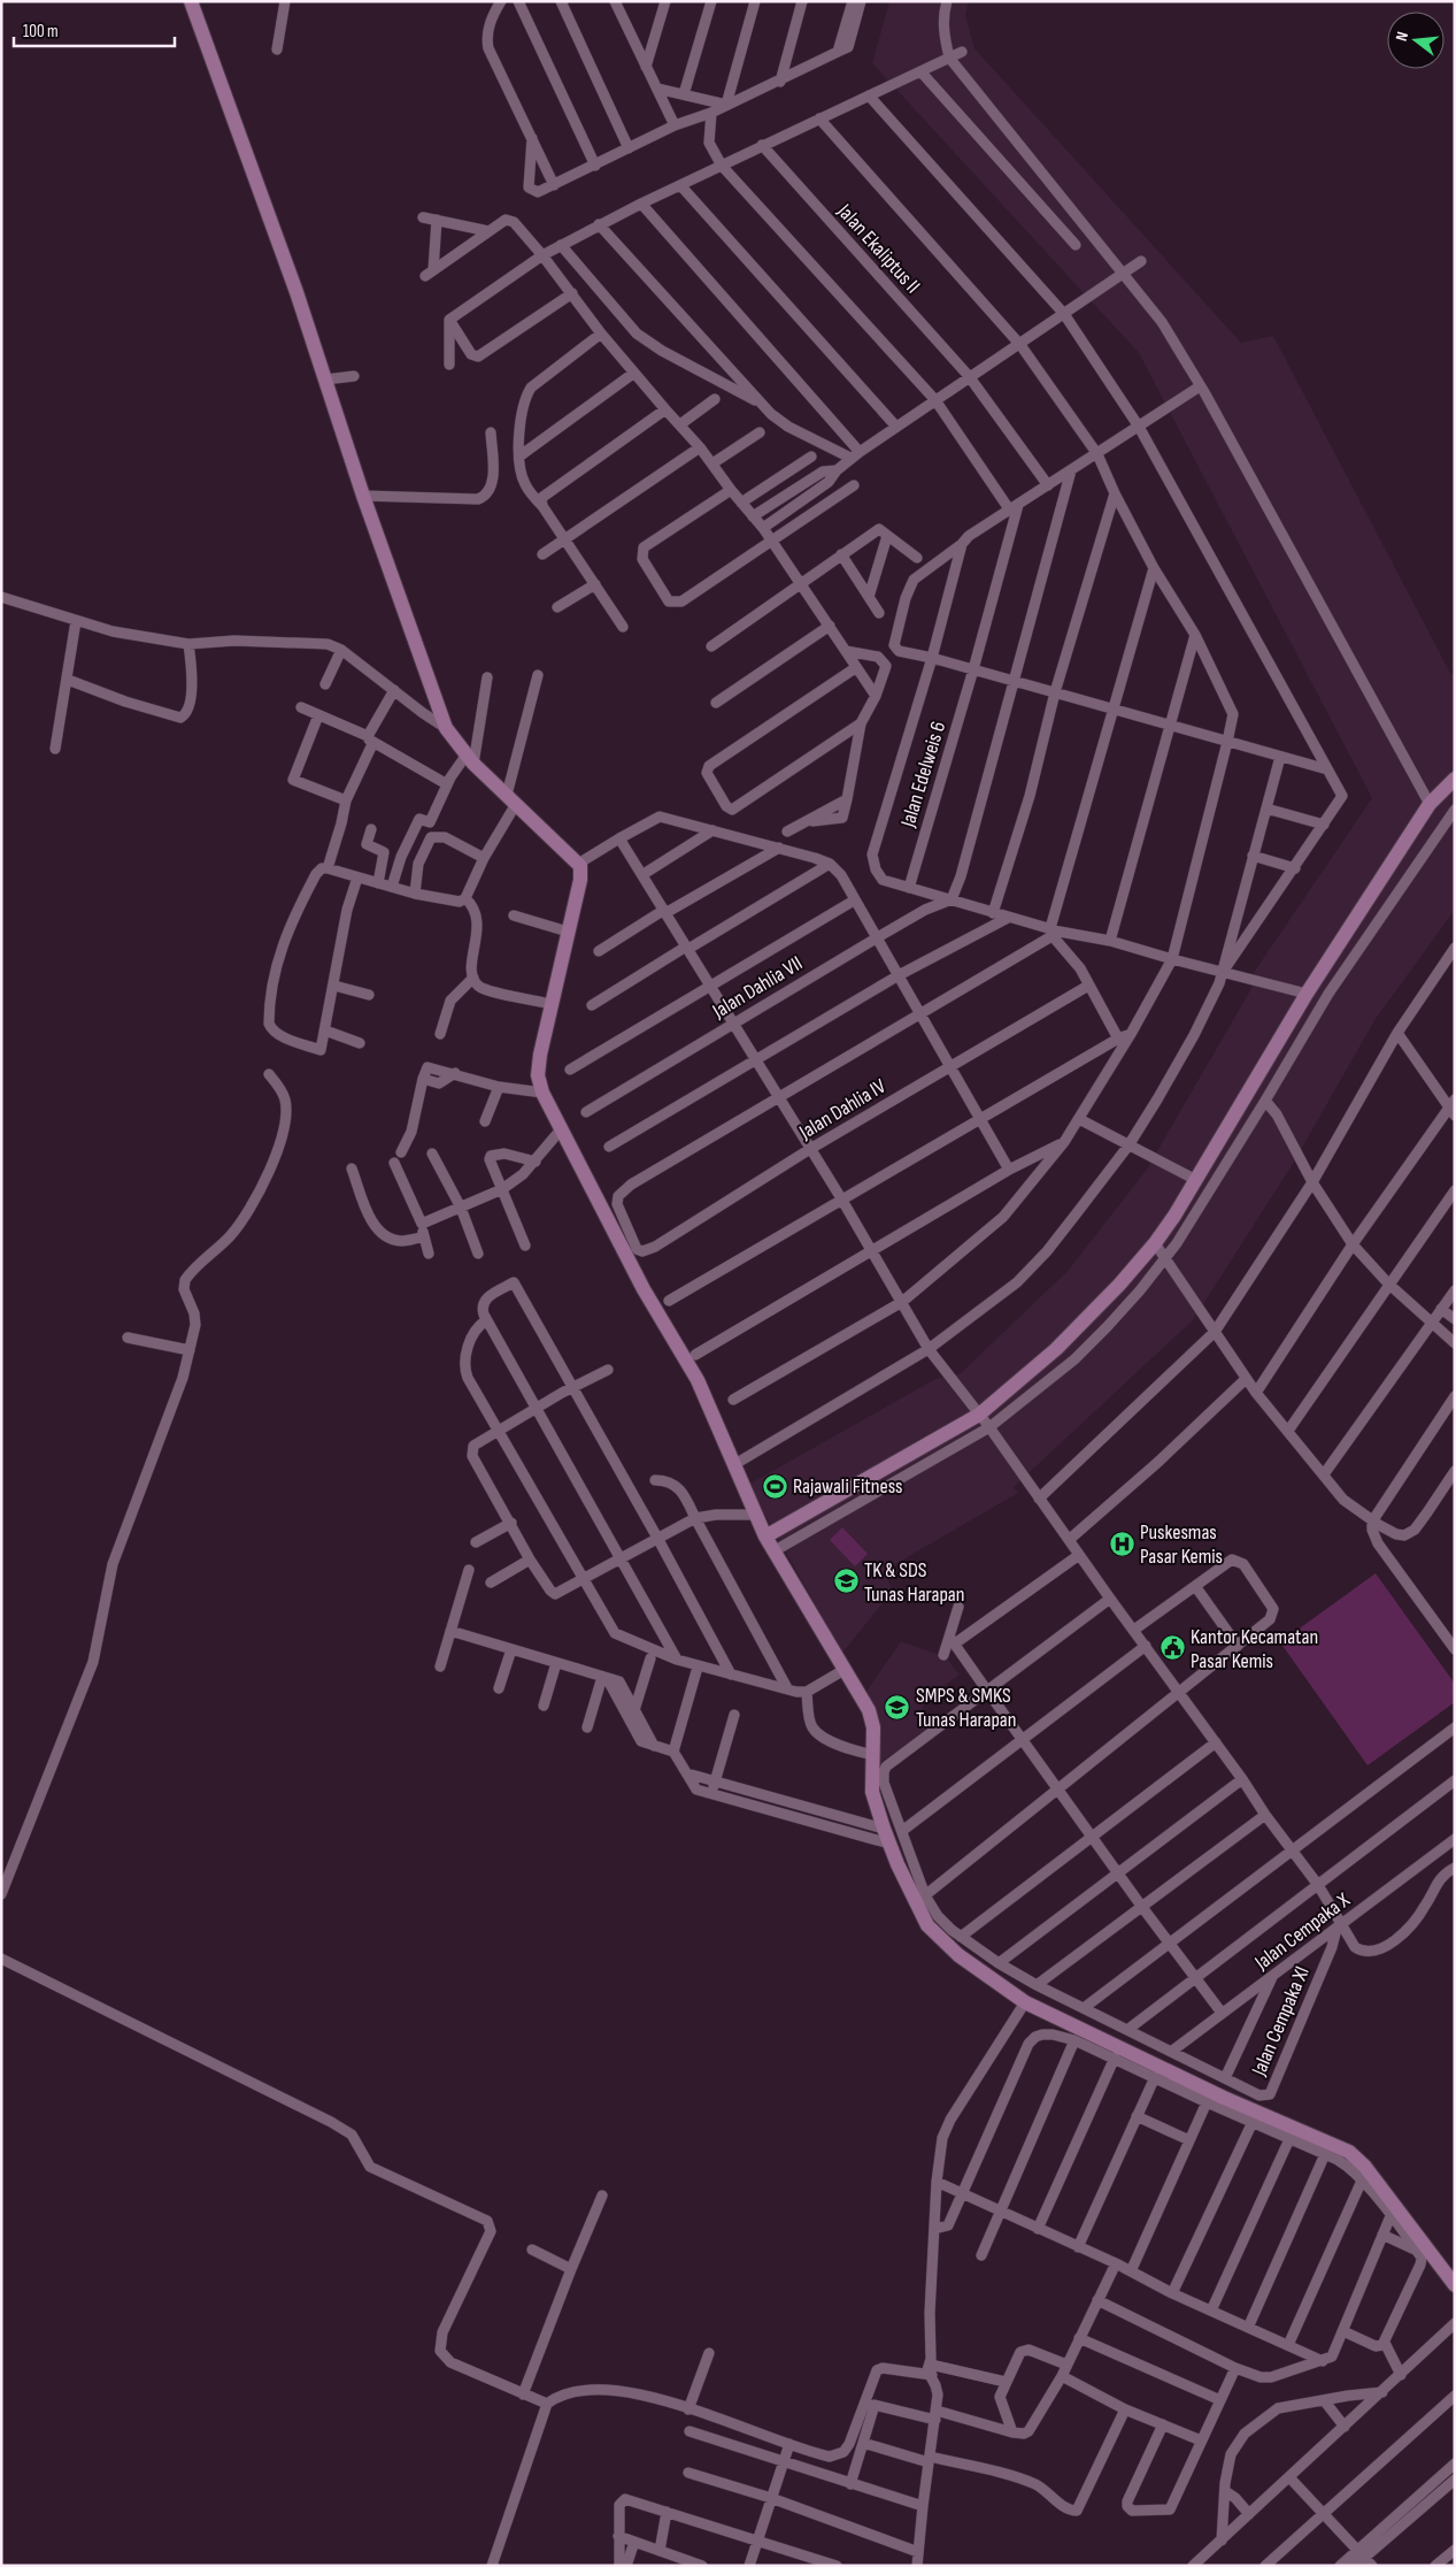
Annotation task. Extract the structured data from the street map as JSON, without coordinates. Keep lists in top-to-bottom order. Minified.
{"streets":{"street":["Jalan Ekaliptus II","Jalan Edelweis 6","Jalan Dahlia VII","Jalan Dahlia IV","Jalan Cempaka X","Jalan Cempaka XI"]},"crossings":[["Jalan Cempaka X","Jalan Cempaka XI"]],"places":{"sports":["Rajawali Fitness"],"hospital":["Puskesmas Pasar Kemis"],"school or university":["TK & SDS Tunas Harapan","SMPS & SMKS Tunas Harapan"],"public building":["Kantor Kecamatan Pasar Kemis"]},"scale_bar":"100 m","north":"left"}
